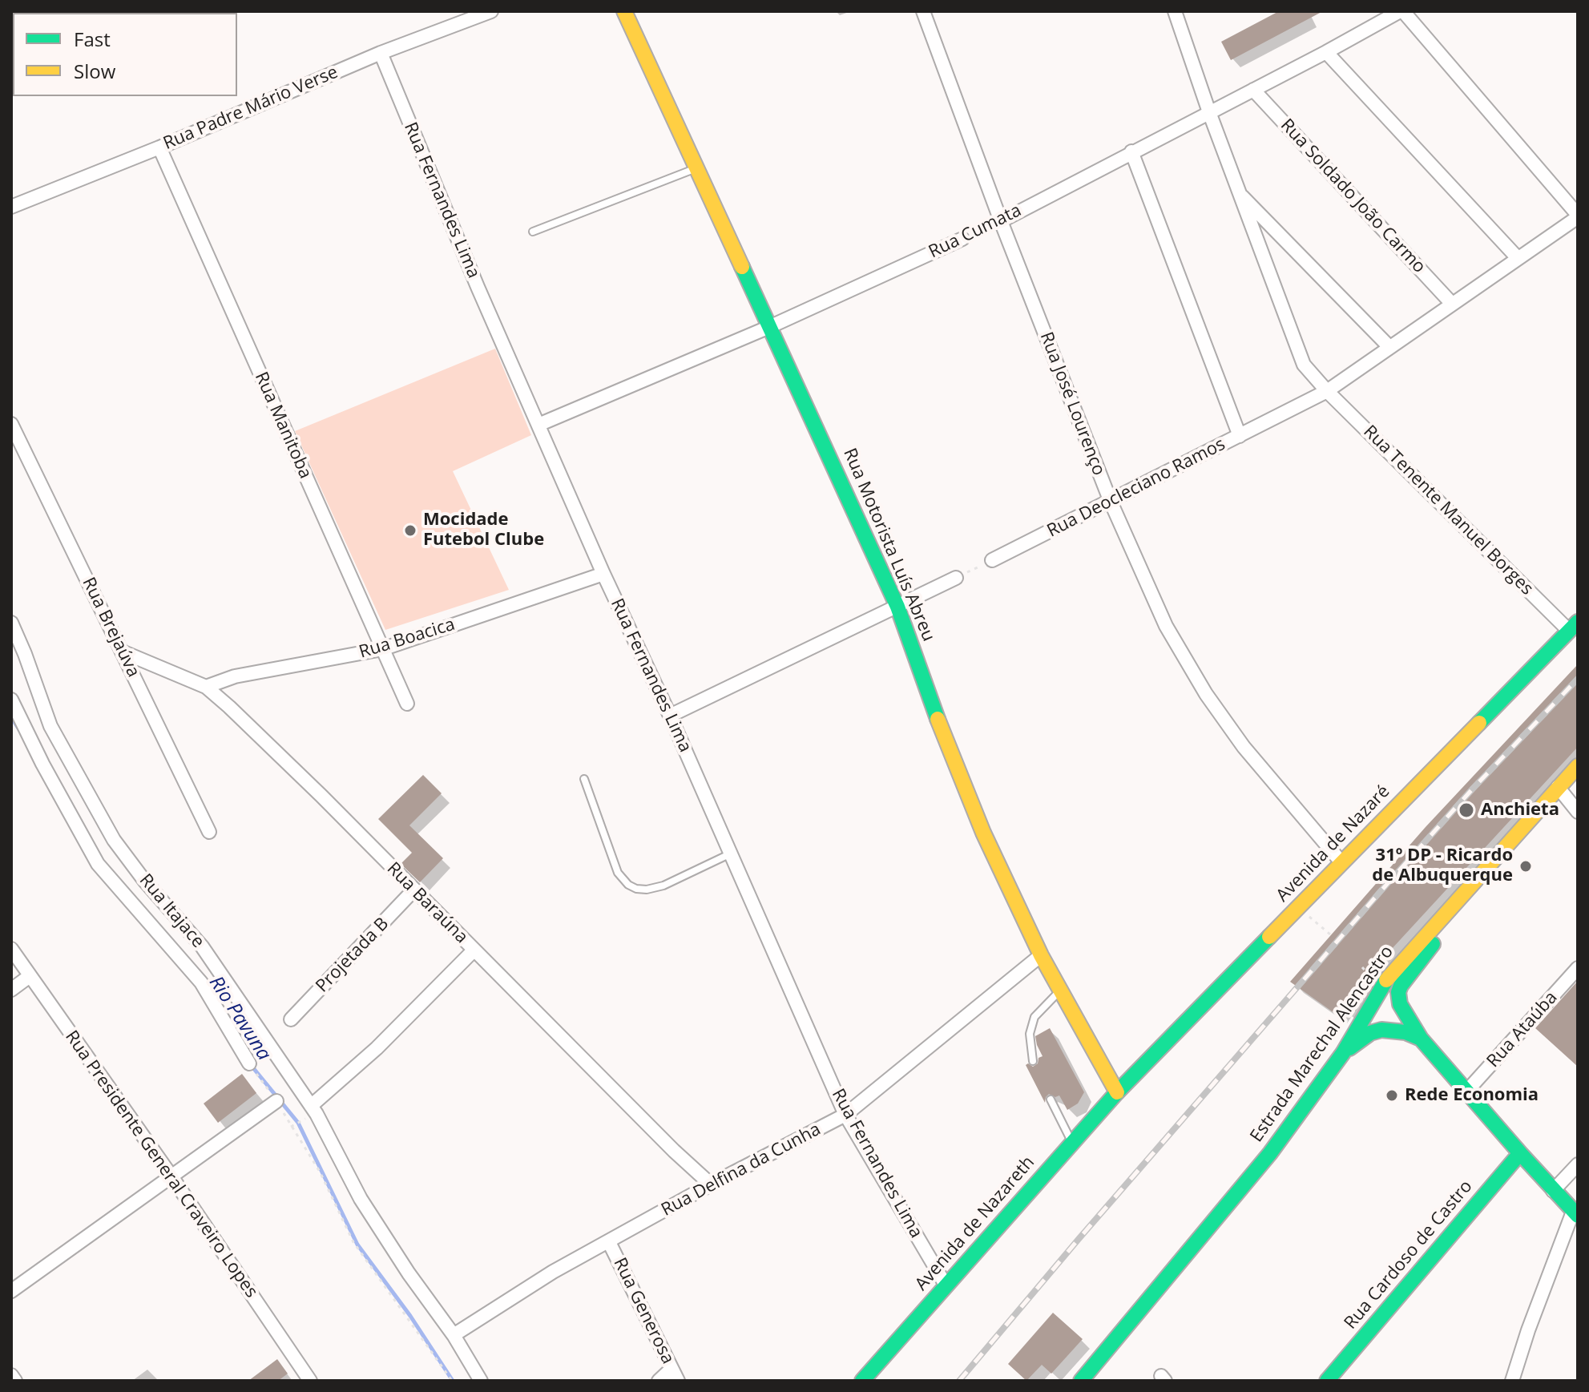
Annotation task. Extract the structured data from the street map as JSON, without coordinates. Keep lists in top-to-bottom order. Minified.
{"streets":{"main road":["Rua Motorista Luís Abreu","Avenida de Nazaré","Estrada Marechal Alencastro","Avenida de Nazareth","Rua Cardoso de Castro"],"street":["Rua Padre Mário Verse","Rua Soldado João Carmo","Rua Fernandes Lima","Rua Cumata","Rua José Lourenço","Rua Manitoba","Rua Deocleciano Ramos","Rua Tenente Manuel Borges","Rua Brejaúva","Rua Boacica","Rua Baraúna","Rua Itajace","Projetada B","Rua Ataúba","Rua Presidente General Craveiro Lopes","Rua Delfina da Cunha","Rua Generosa"]},"crossings":[["Rua Padre Mário Verse","Rua Fernandes Lima"],["Rua Padre Mário Verse","Rua Manitoba"],["Rua Soldado João Carmo","Rua Cumata"],["Rua Soldado João Carmo","Rua Deocleciano Ramos"],["Rua Fernandes Lima","Rua Cumata"],["Rua Fernandes Lima","Rua Boacica"],["Rua Fernandes Lima","Rua Delfina da Cunha"],["Rua Fernandes Lima","Avenida de Nazareth"],["Rua Cumata","Rua José Lourenço"],["Rua Cumata","Rua Tenente Manuel Borges"],["Rua Cumata","Rua Motorista Luís Abreu"],["Rua José Lourenço","Rua Deocleciano Ramos"],["Rua José Lourenço","Avenida de Nazaré"],["Rua Manitoba","Rua Boacica"],["Rua Deocleciano Ramos","Rua Tenente Manuel Borges"],["Rua Tenente Manuel Borges","Avenida de Nazaré"],["Rua Motorista Luís Abreu","Avenida de Nazaré"],["Rua Motorista Luís Abreu","Rua Delfina da Cunha"],["Rua Motorista Luís Abreu","Avenida de Nazareth"],["Rua Brejaúva","Rua Baraúna"],["Rua Boacica","Rua Baraúna"],["Avenida de Nazaré","Avenida de Nazareth"],["Rua Baraúna","Projetada B"],["Rua Baraúna","Rua Delfina da Cunha"],["Rua Itajace","Rua Delfina da Cunha"],["Rua Ataúba","Estrada Marechal Alencastro"],["Estrada Marechal Alencastro","Rua Cardoso de Castro"],["Rua Delfina da Cunha","Rua Generosa"]],"water":["Rio Pavuna"],"places":["Mocidade Futebol Clube","Anchieta","31º DP - Ricardo de Albuquerque","Rede Economia"],"legend":["Fast","Slow"]}
